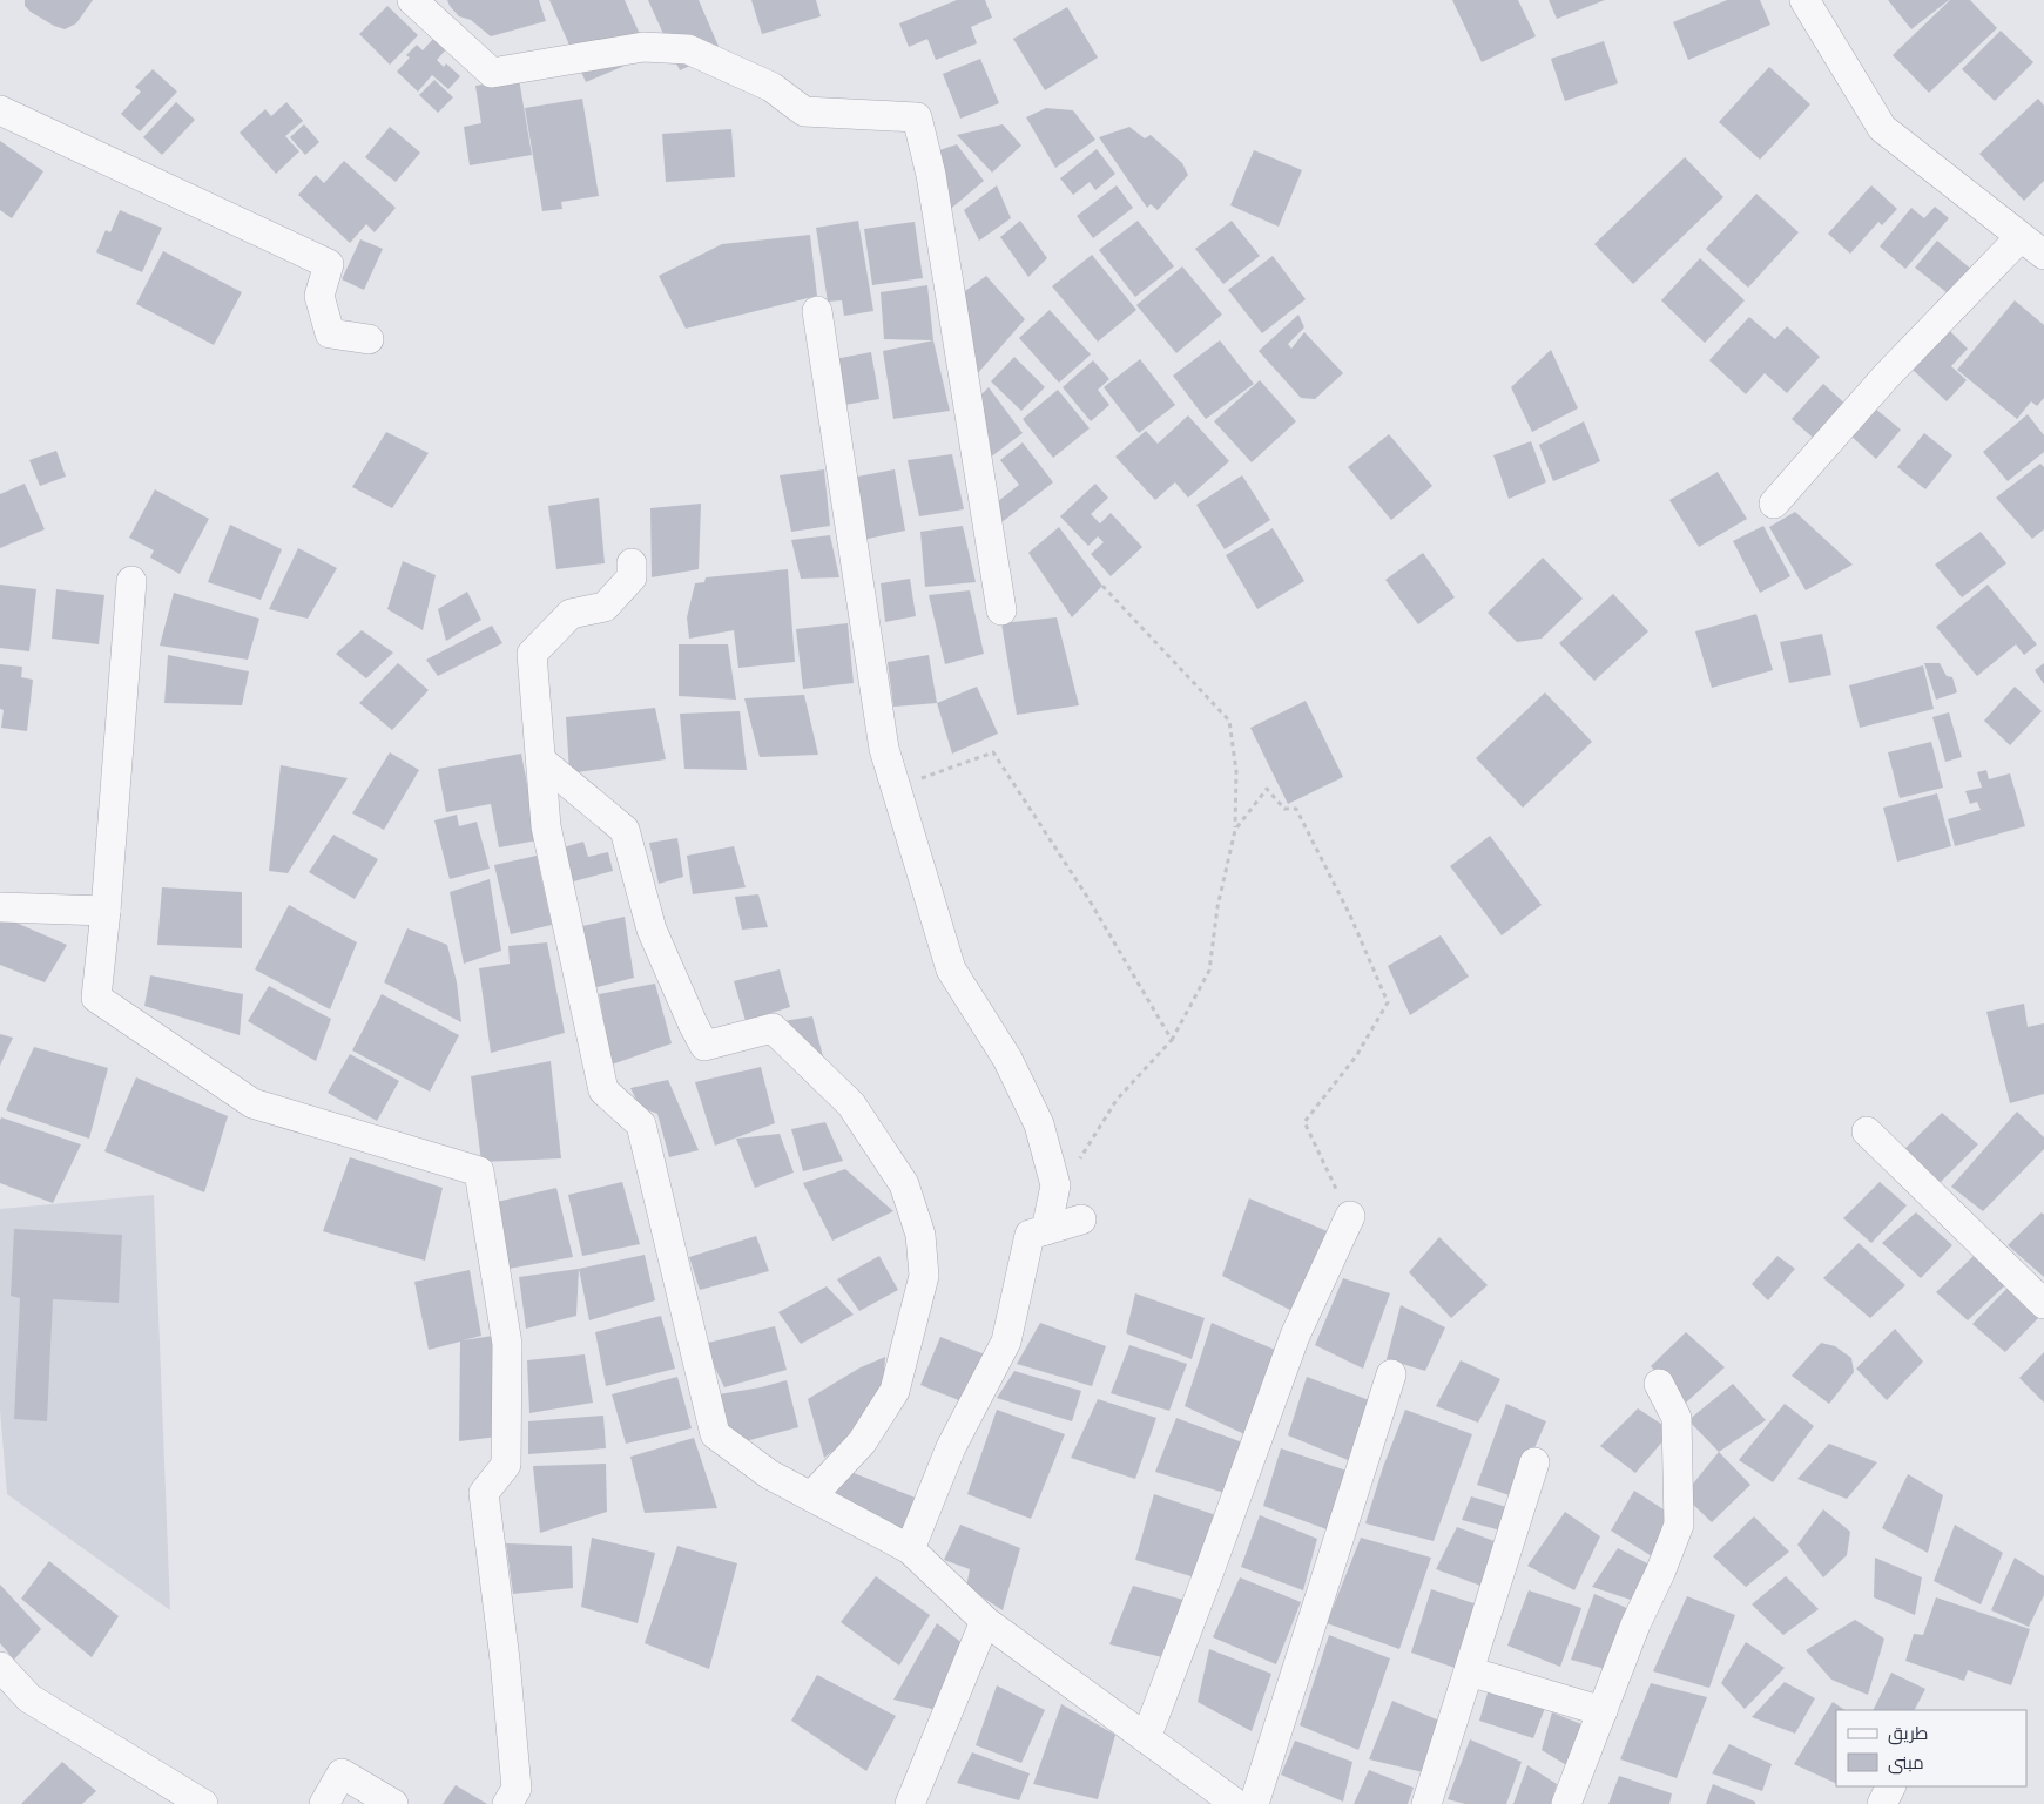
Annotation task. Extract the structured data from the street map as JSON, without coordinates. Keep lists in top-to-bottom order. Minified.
{"legend":["طريق","مبنى"]}
